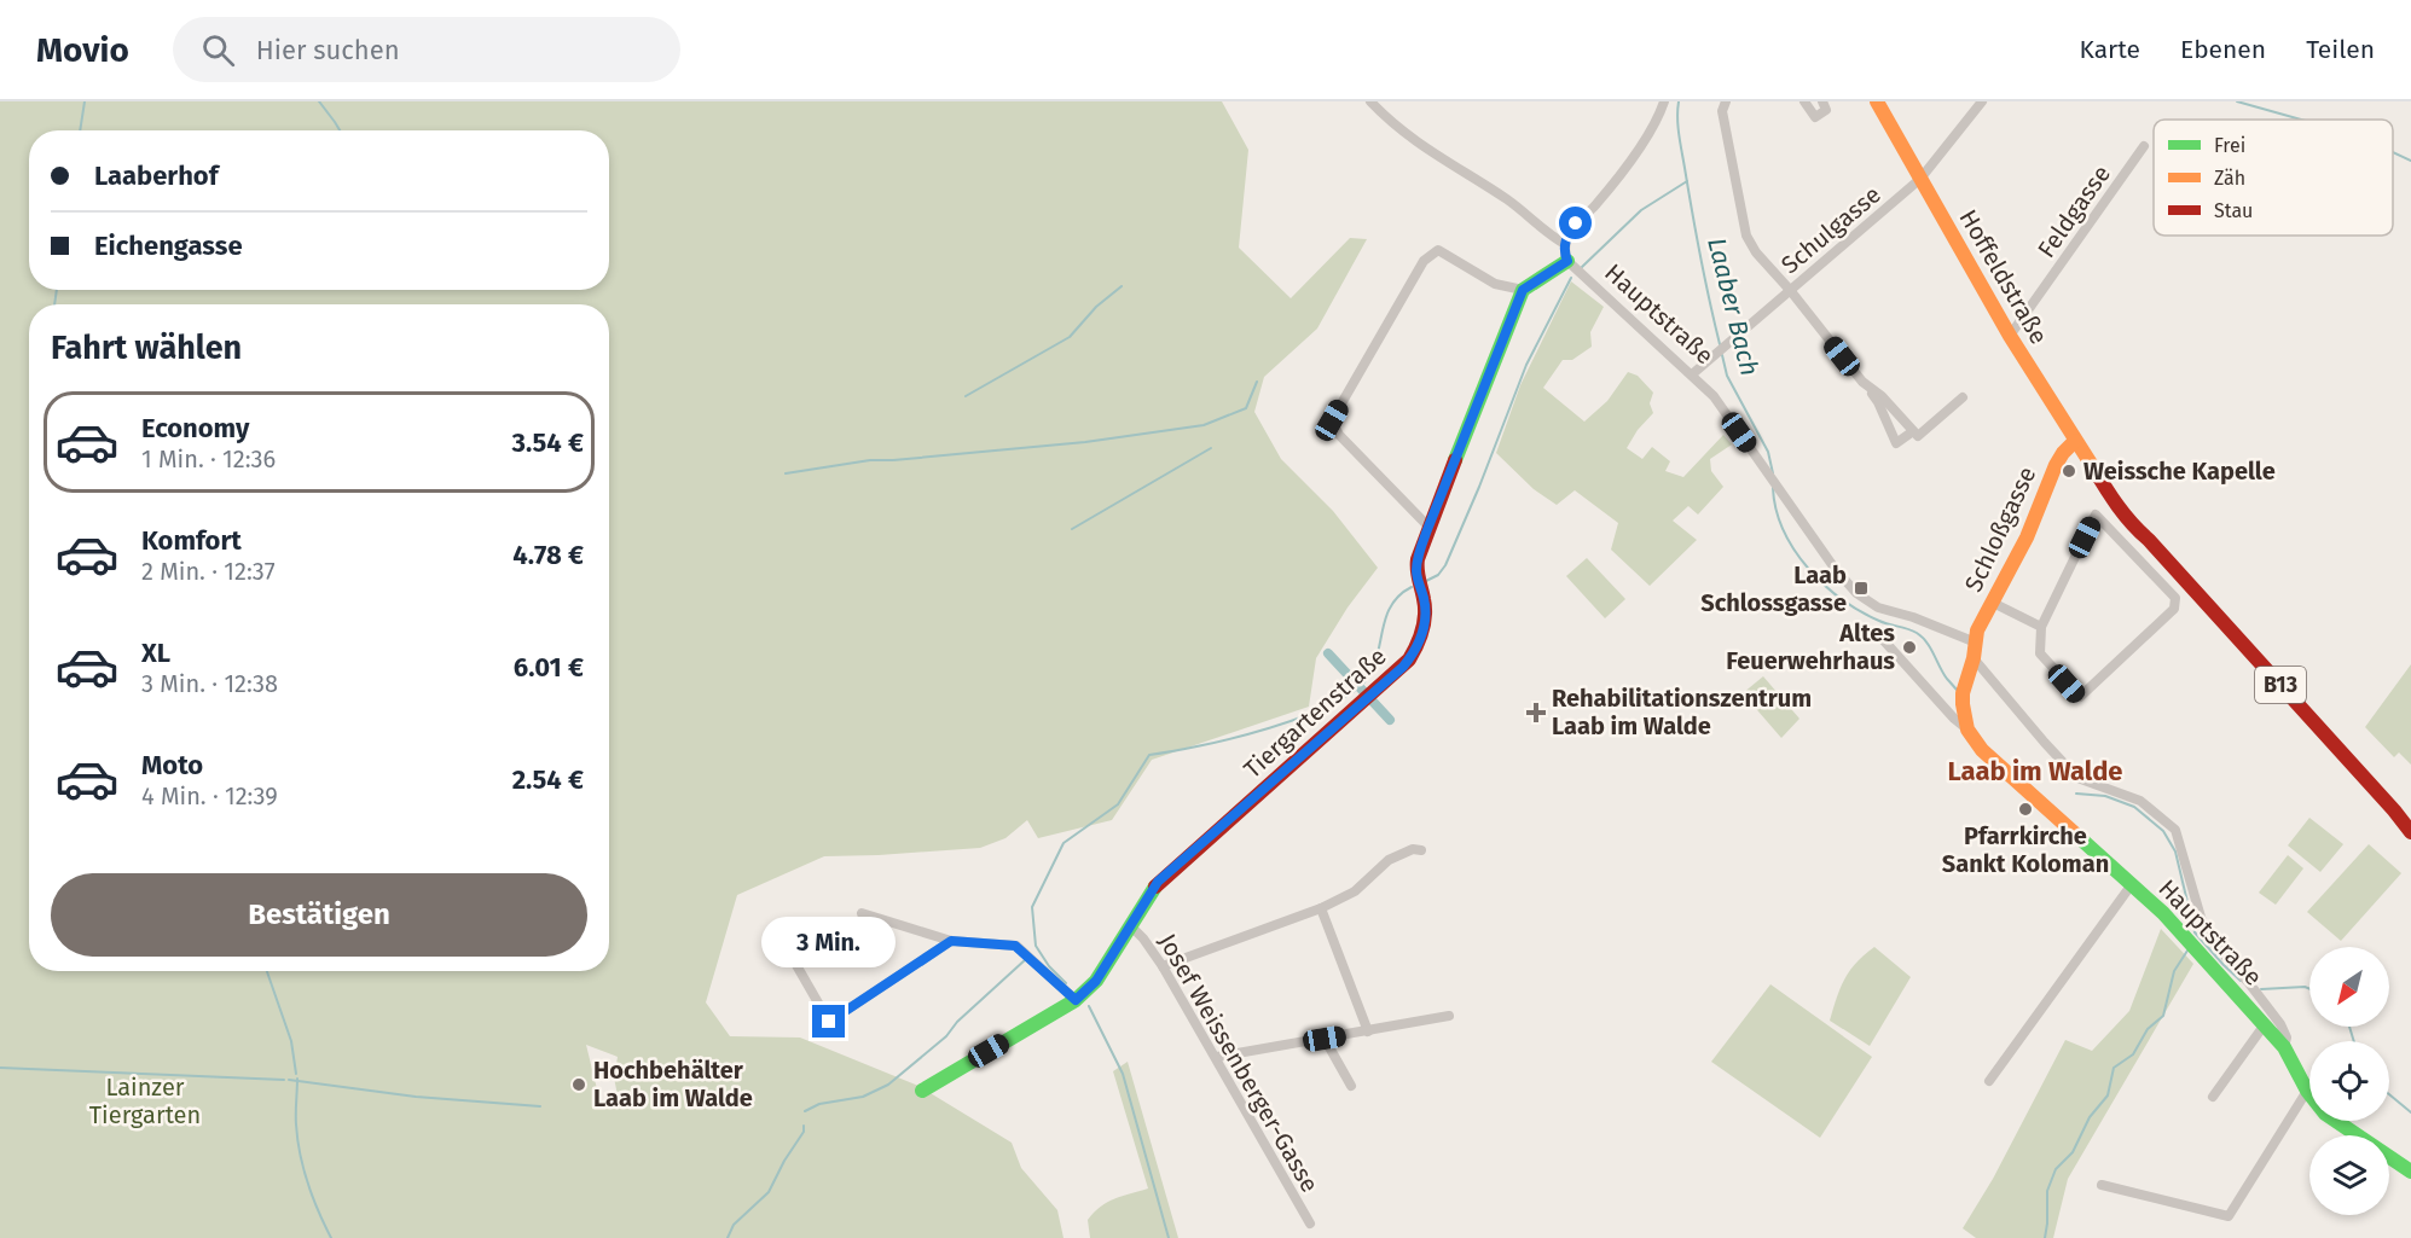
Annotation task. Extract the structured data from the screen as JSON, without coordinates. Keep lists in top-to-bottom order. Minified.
{"streets":{"street":["Feldgasse","Schulgasse","Hoffeldstraße","Hauptstraße","Schloßgasse","B13","Tiergartenstraße","Josef Weissenberger-Gasse"]},"crossings":[["Feldgasse","Hoffeldstraße"],["Schulgasse","Hoffeldstraße"],["Schulgasse","Hauptstraße"],["Hoffeldstraße","Schloßgasse"],["Hauptstraße","Schloßgasse"],["Tiergartenstraße","Josef Weissenberger-Gasse"]],"districts":["Laab im Walde"],"water":["Laaber Bach"],"parks":["Lainzer Tiergarten"],"places":{"other":["Weissche Kapelle","Altes Feuerwehrhaus","Pfarrkirche Sankt Koloman","Hochbehälter Laab im Walde"],"transit":["Laab Schlossgasse"],"health":["Rehabilitationszentrum Laab im Walde"]},"legend":["Frei","Zäh","Stau"],"north":"bottom left","page":{"header":"Movio","search":"Hier suchen","nav":["Karte","Ebenen","Teilen"],"banner":["Laaberhof","Eichengasse"],"heading":"Fahrt wählen","list":[{"name":"Economy","note":"1 Min. · 12:36","value":"3.54 €"},{"name":"Komfort","note":"2 Min. · 12:37","value":"4.78 €"},{"name":"XL","note":"3 Min. · 12:38","value":"6.01 €"},{"name":"Moto","note":"4 Min. · 12:39","value":"2.54 €"}],"buttons":"Bestätigen","bubble":"3 Min."}}
